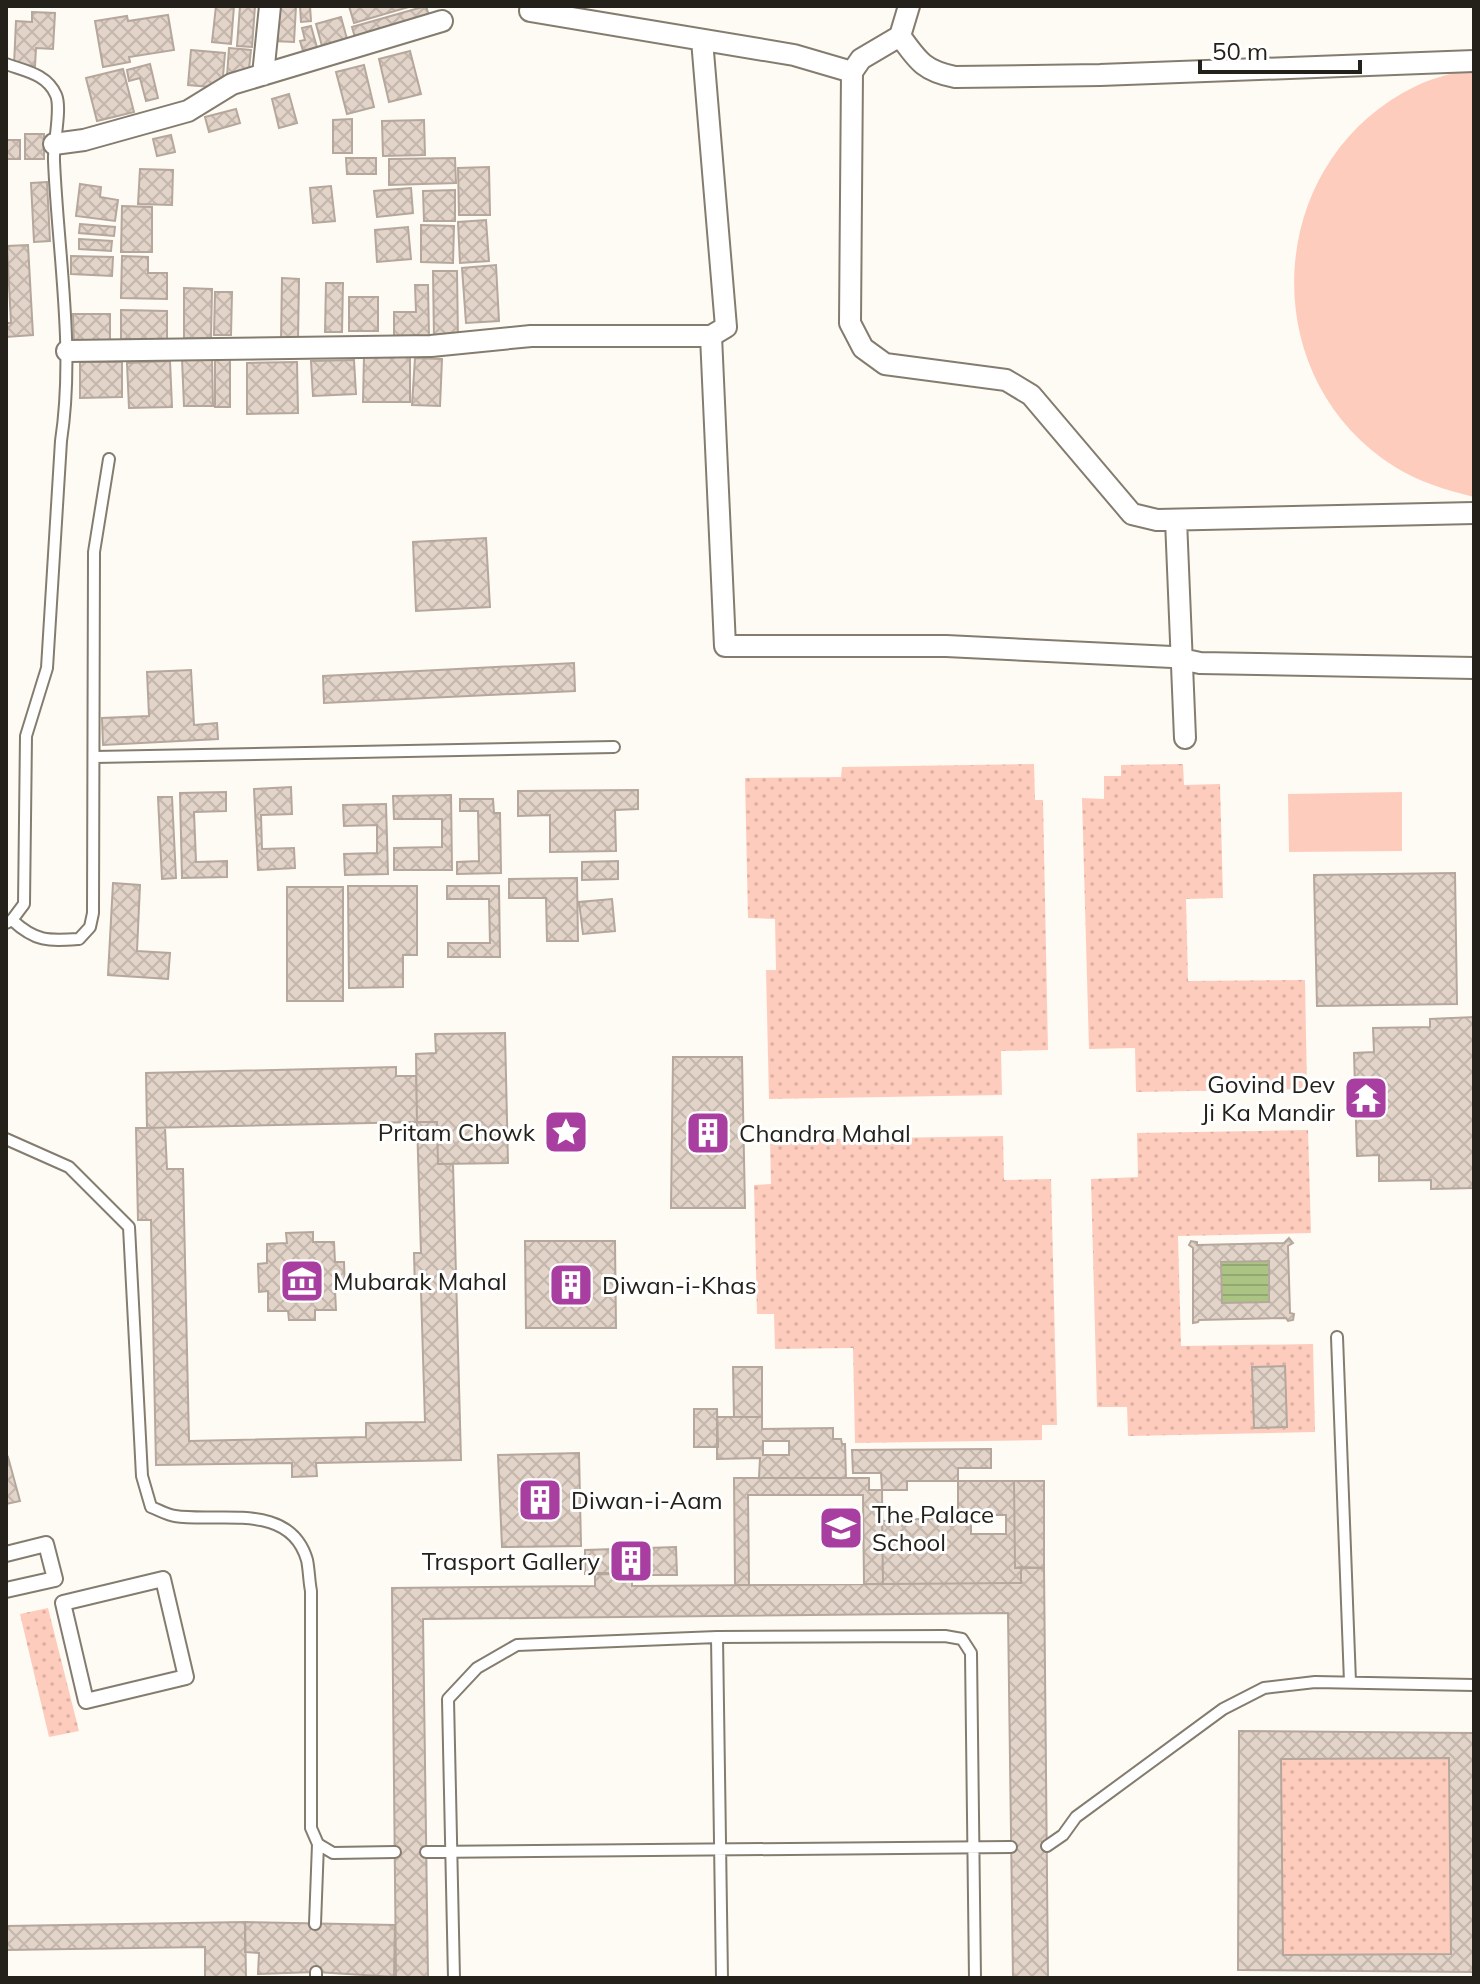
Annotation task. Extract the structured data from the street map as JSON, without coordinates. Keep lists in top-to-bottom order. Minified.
{"places":{"temple":["Govind Dev Ji Ka Mandir"],"place":["Pritam Chowk"],"building":["Chandra Mahal","Diwan-i-Khas","Diwan-i-Aam","Trasport Gallery"],"museum":["Mubarak Mahal"],"school or university":["The Palace School"]},"scale_bar":"50 m"}
